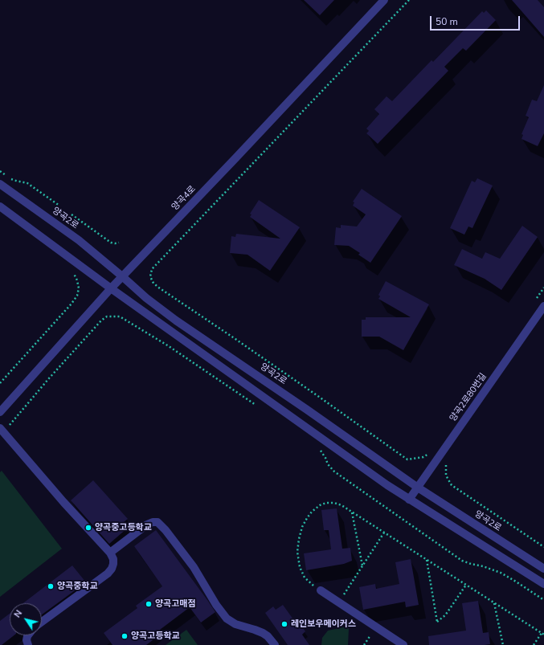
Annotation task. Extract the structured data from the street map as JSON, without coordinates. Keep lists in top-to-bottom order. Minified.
{"streets":{"street":["양곡4로","양곡2로","양곡2로80번길"]},"crossings":[["양곡4로","양곡2로"],["양곡2로","양곡2로80번길"]],"places":["양곡중고등학교","양곡중학교","양곡고매점","레인보우메이커스","양곡고등학교"],"scale_bar":"50 m","north":"top left"}
